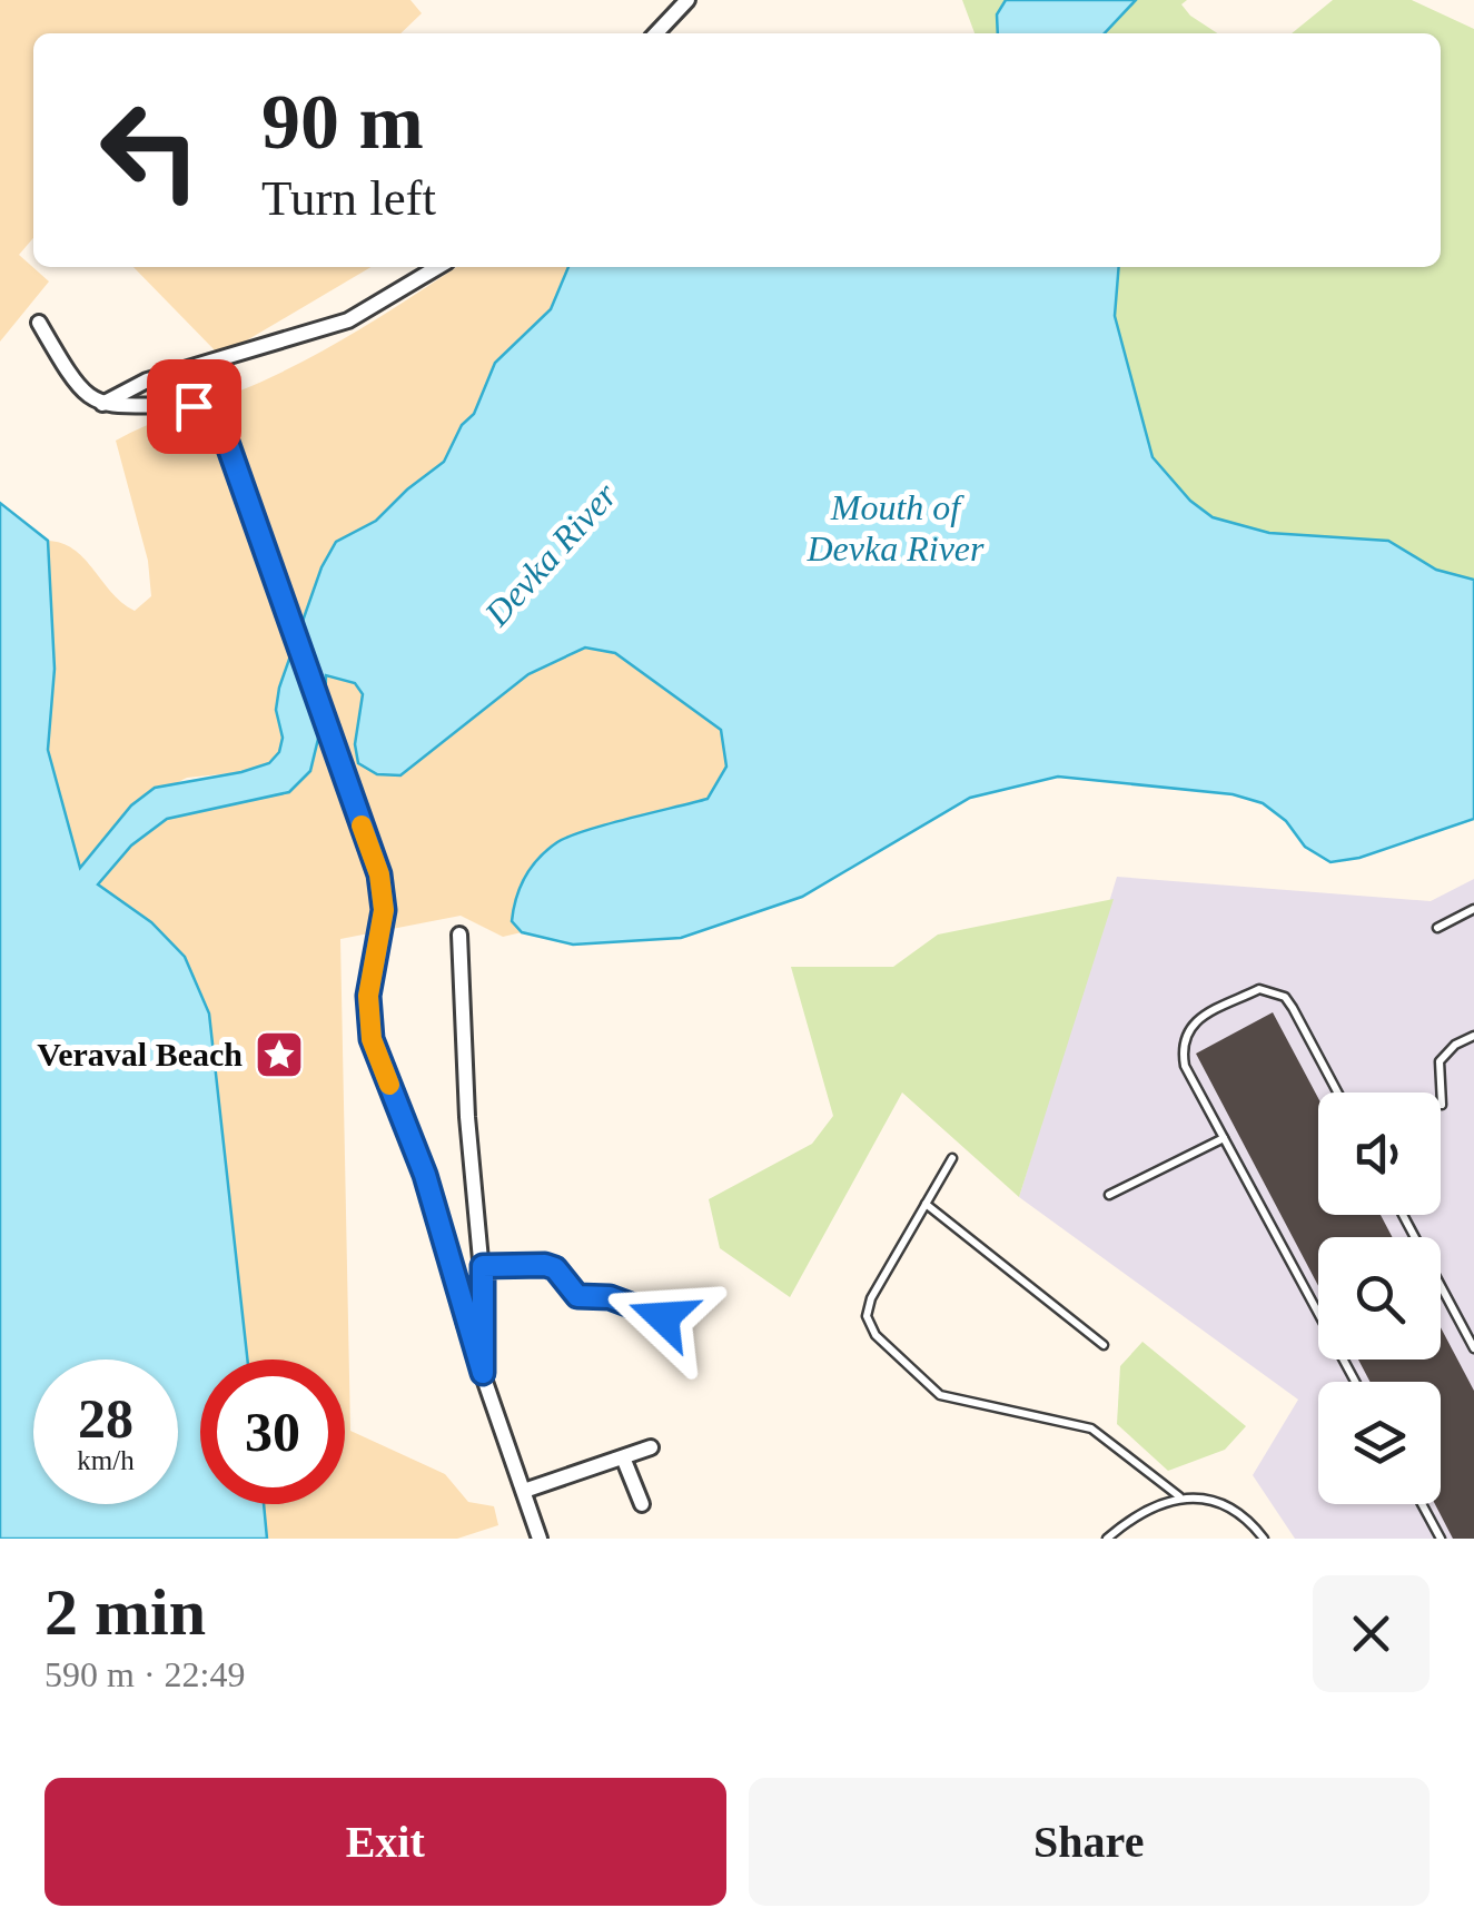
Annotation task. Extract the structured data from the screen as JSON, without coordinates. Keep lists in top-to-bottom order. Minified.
{"water":["Mouth of Devka River","Devka River"],"places":{"place":["Veraval Beach"]},"page":{"turn":["90 m","Turn left"],"speed":"28 km/h","limit":"30","heading":["2 min","590 m · 22:49"],"buttons":["Exit","Share"]}}
